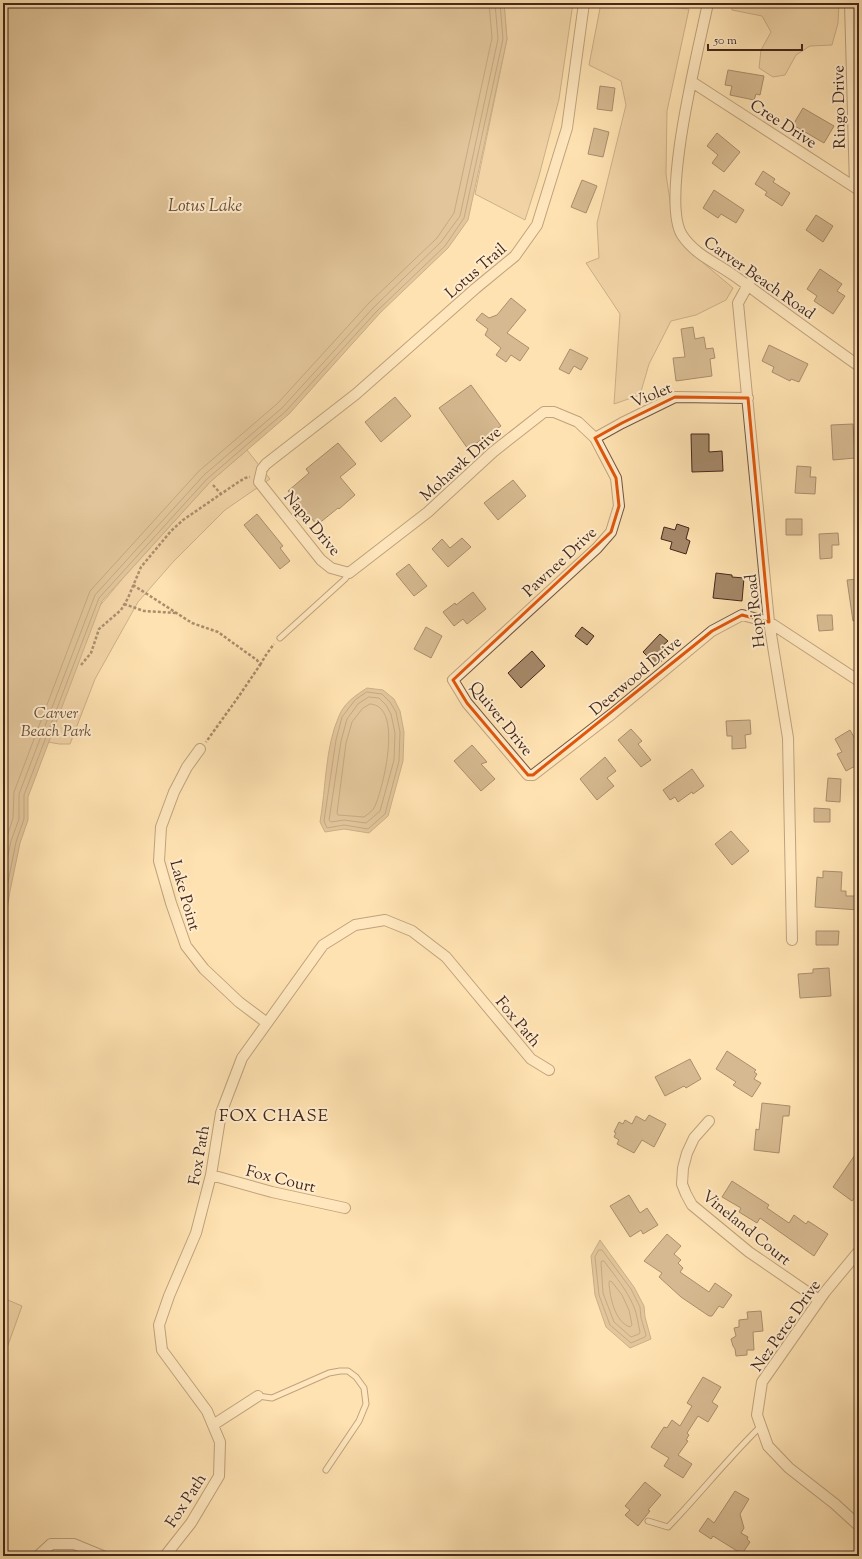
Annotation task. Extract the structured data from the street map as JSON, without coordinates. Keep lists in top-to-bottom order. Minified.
{"streets":{"street":["Ringo Drive","Cree Drive","Lotus Trail","Carver Beach Road","Violet","Mohawk Drive","Napa Drive","Pawnee Drive","Hopi Road","Deerwood Drive","Quiver Drive","Lake Point","Fox Path","Fox Court","Vineland Court","Nez Perce Drive"]},"crossings":[["Ringo Drive","Cree Drive"],["Cree Drive","Carver Beach Road"],["Lotus Trail","Napa Drive"],["Carver Beach Road","Hopi Road"],["Violet","Mohawk Drive"],["Violet","Pawnee Drive"],["Violet","Hopi Road"],["Mohawk Drive","Napa Drive"],["Mohawk Drive","Pawnee Drive"],["Pawnee Drive","Quiver Drive"],["Hopi Road","Deerwood Drive"],["Deerwood Drive","Quiver Drive"],["Lake Point","Fox Path"],["Fox Path","Fox Court"],["Vineland Court","Nez Perce Drive"]],"districts":["FOX CHASE"],"water":["Lotus Lake"],"parks":["Carver Beach Park"],"scale_bar":"50 m"}
